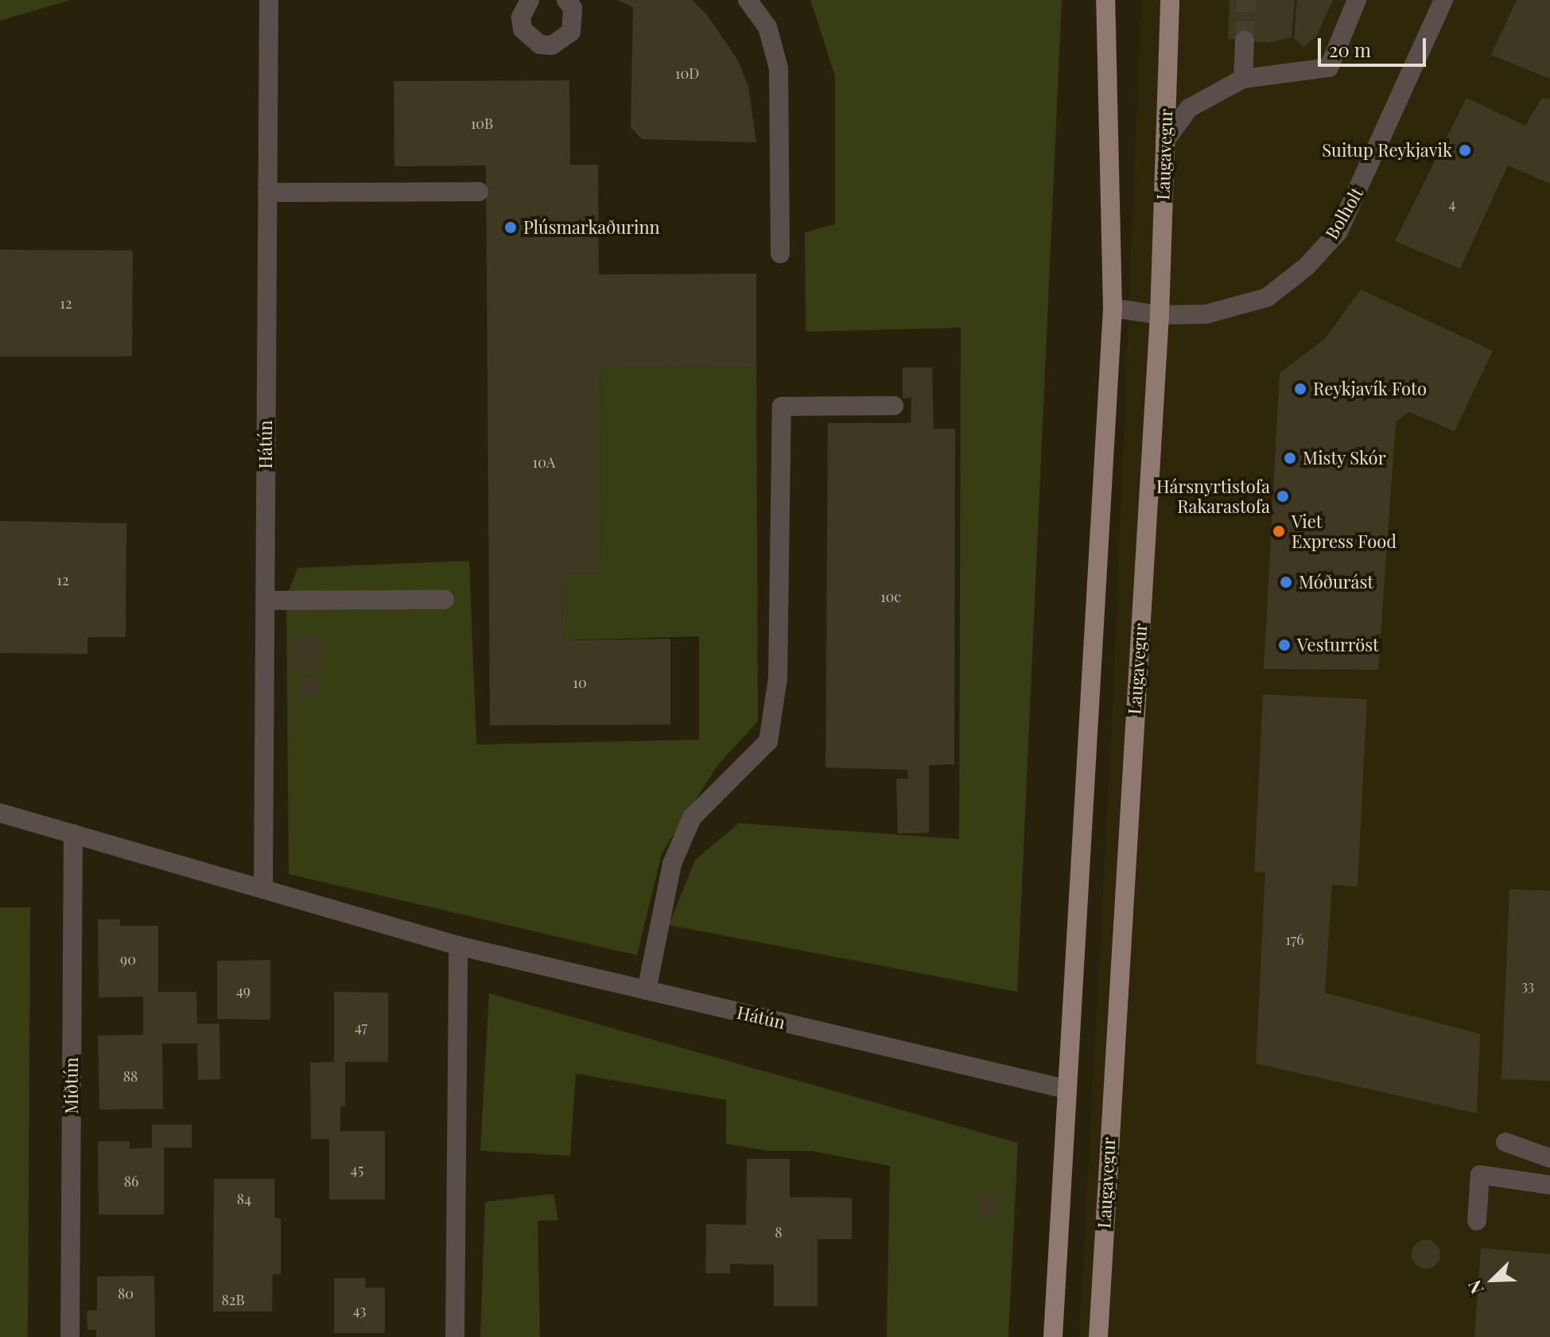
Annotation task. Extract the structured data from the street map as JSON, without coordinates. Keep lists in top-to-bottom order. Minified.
{"streets":{"main road":["Laugavegur"],"street":["Bolholt","Hátún","Miðtún"]},"crossings":[["Laugavegur","Bolholt"],["Hátún","Miðtún"]],"places":["Suitup Reykjavik","Plúsmarkaðurinn","Reykjavík Foto","Misty Skór","Hársnyrtistofa Rakarastofa","Viet Express Food","Móðurást","Vesturröst"],"house_numbers":["10D","10B","4","12","10A","12","10c","10","176","90","33","49","47","88","45","86","84","8","80","82B","43"],"scale_bar":"20 m","north":"bottom left"}
